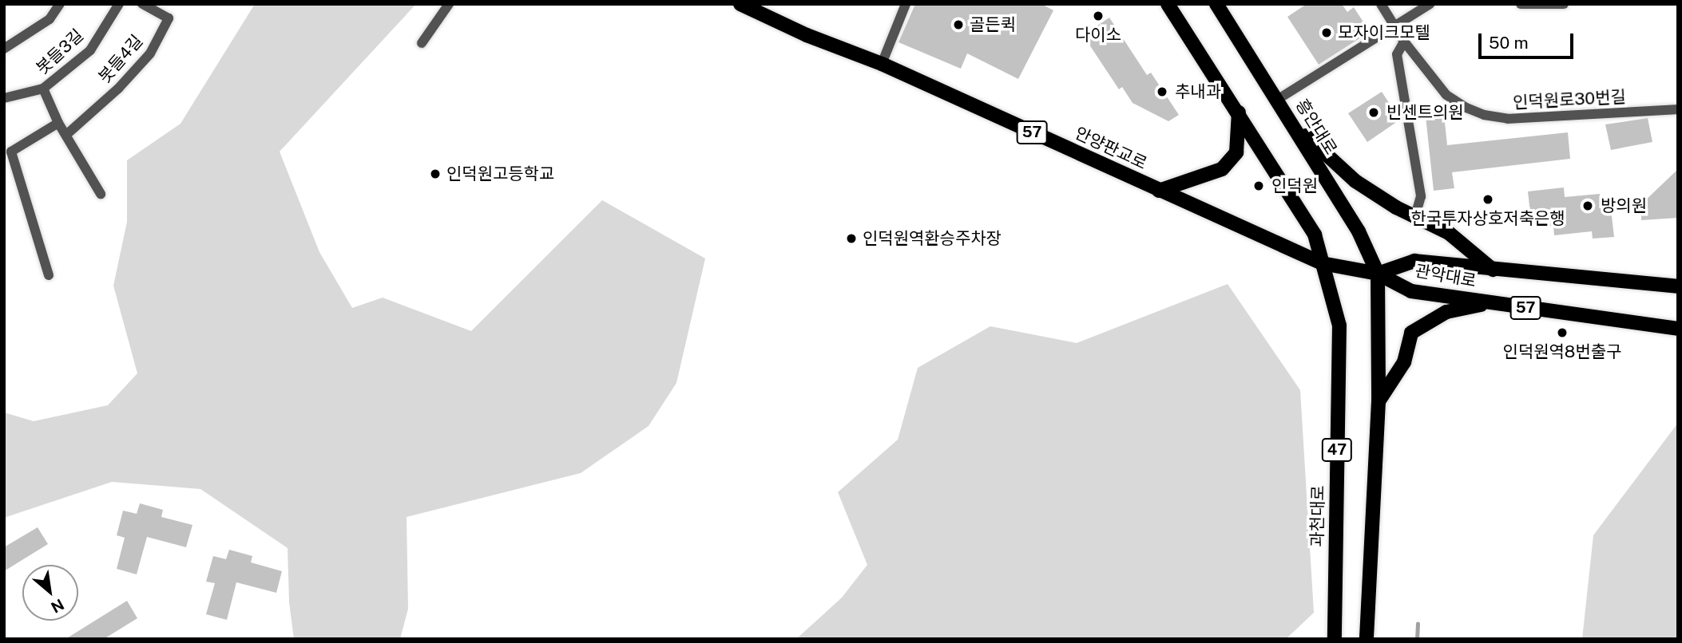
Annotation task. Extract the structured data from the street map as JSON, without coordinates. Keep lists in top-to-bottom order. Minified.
{"streets":{"main road":["흥안대로","57","안양판교로","관악대로","47","과천대로"],"street":["봇들3길","봇들4길","인덕원로30번길"]},"crossings":[["흥안대로","안양판교로"],["흥안대로","관악대로"],["흥안대로","47"],["안양판교로","관악대로"],["안양판교로","47"],["안양판교로","과천대로"],["관악대로","47"],["47","과천대로"]],"places":["다이소","골든퀵","모자이크모텔","추내과","빈센트의원","인덕원고등학교","인덕원","한국투자상호저축은행","방의원","인덕원역환승주차장","인덕원역8번출구"],"scale_bar":"50 m","north":"bottom right"}
